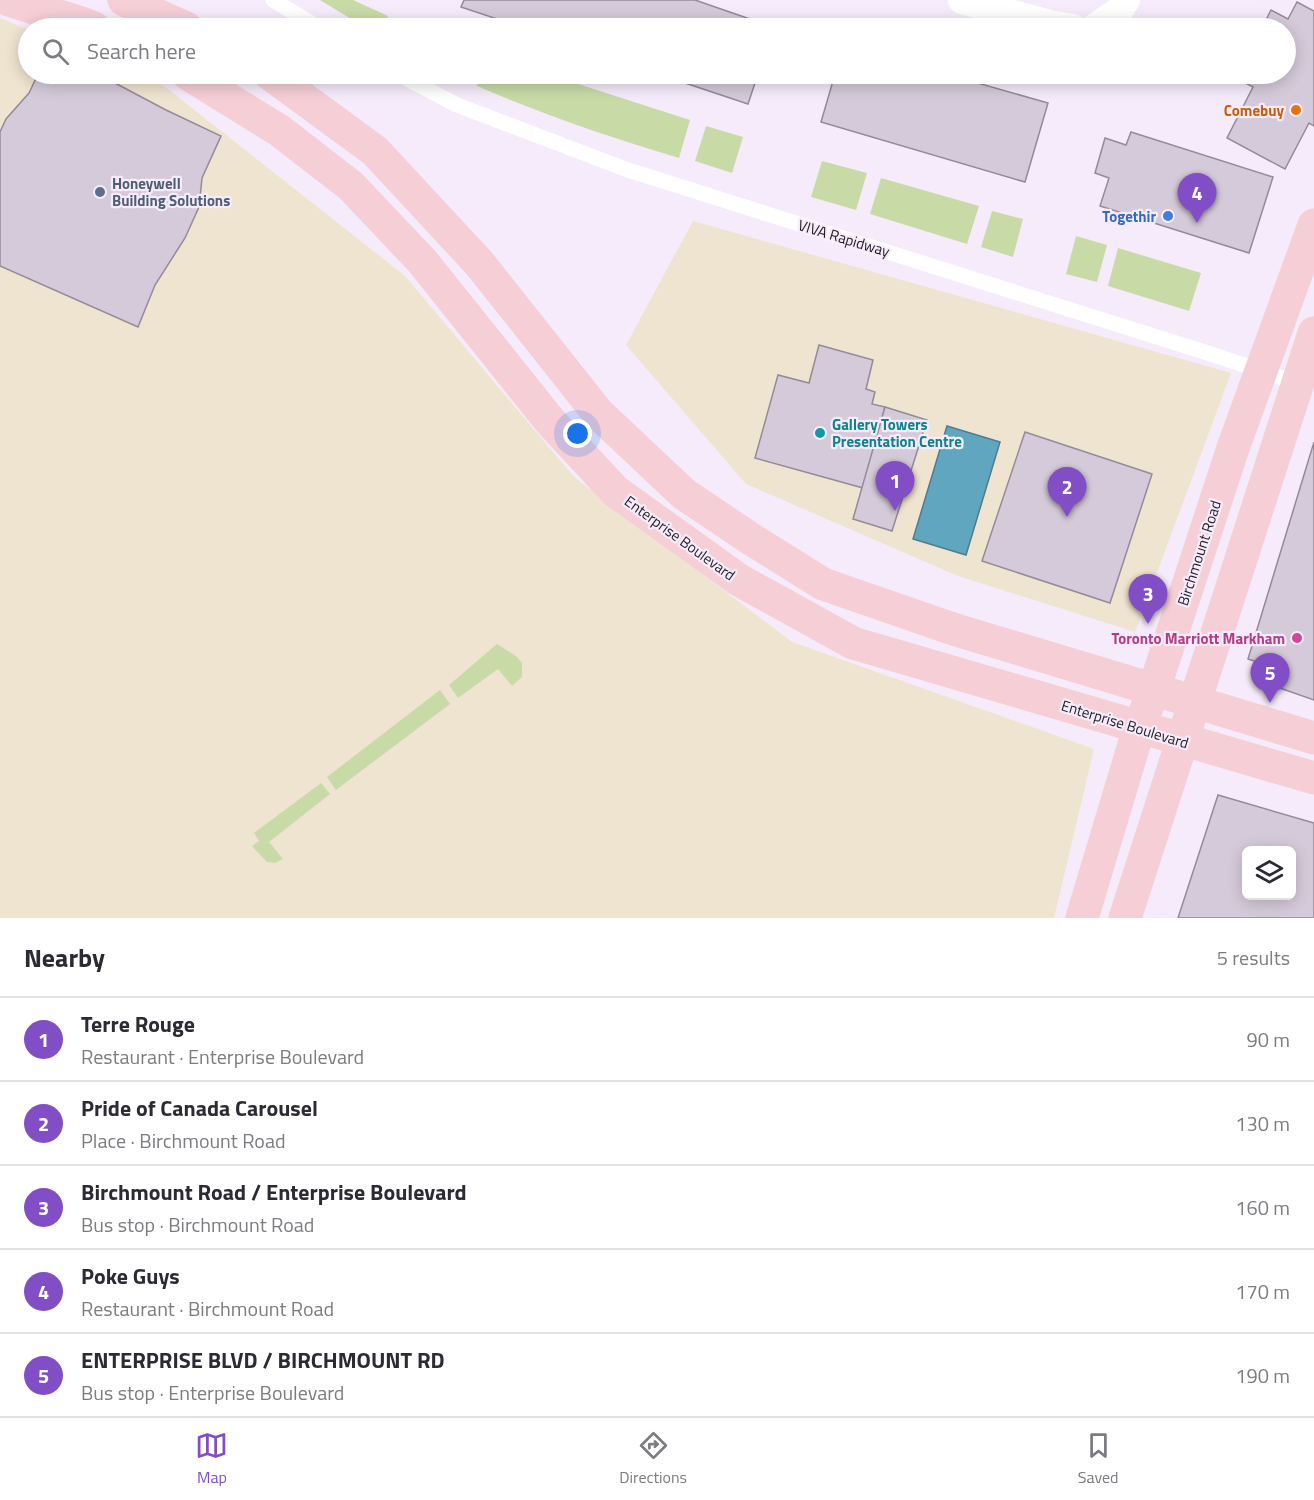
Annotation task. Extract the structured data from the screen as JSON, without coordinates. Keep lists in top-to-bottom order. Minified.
{"streets":{"main road":["Enterprise Boulevard","Birchmount Road"],"lane":["VIVA Rapidway"]},"crossings":[["VIVA Rapidway","Birchmount Road"],["Enterprise Boulevard","Birchmount Road"]],"places":["Comebuy","Honeywell Building Solutions","Togethir","Gallery Towers Presentation Centre","Toronto Marriott Markham"],"page":{"search":"Search here","pins":["4","1","2","3","5"],"heading":["Nearby","5 results"],"list":[{"mark":"1","name":"Terre Rouge","note":"Restaurant · Enterprise Boulevard","value":"90 m"},{"mark":"2","name":"Pride of Canada Carousel","note":"Place · Birchmount Road","value":"130 m"},{"mark":"3","name":"Birchmount Road / Enterprise Boulevard","note":"Bus stop · Birchmount Road","value":"160 m"},{"mark":"4","name":"Poke Guys","note":"Restaurant · Birchmount Road","value":"170 m"},{"mark":"5","name":"ENTERPRISE BLVD / BIRCHMOUNT RD","note":"Bus stop · Enterprise Boulevard","value":"190 m"}],"nav":["Map","Directions","Saved"]}}
